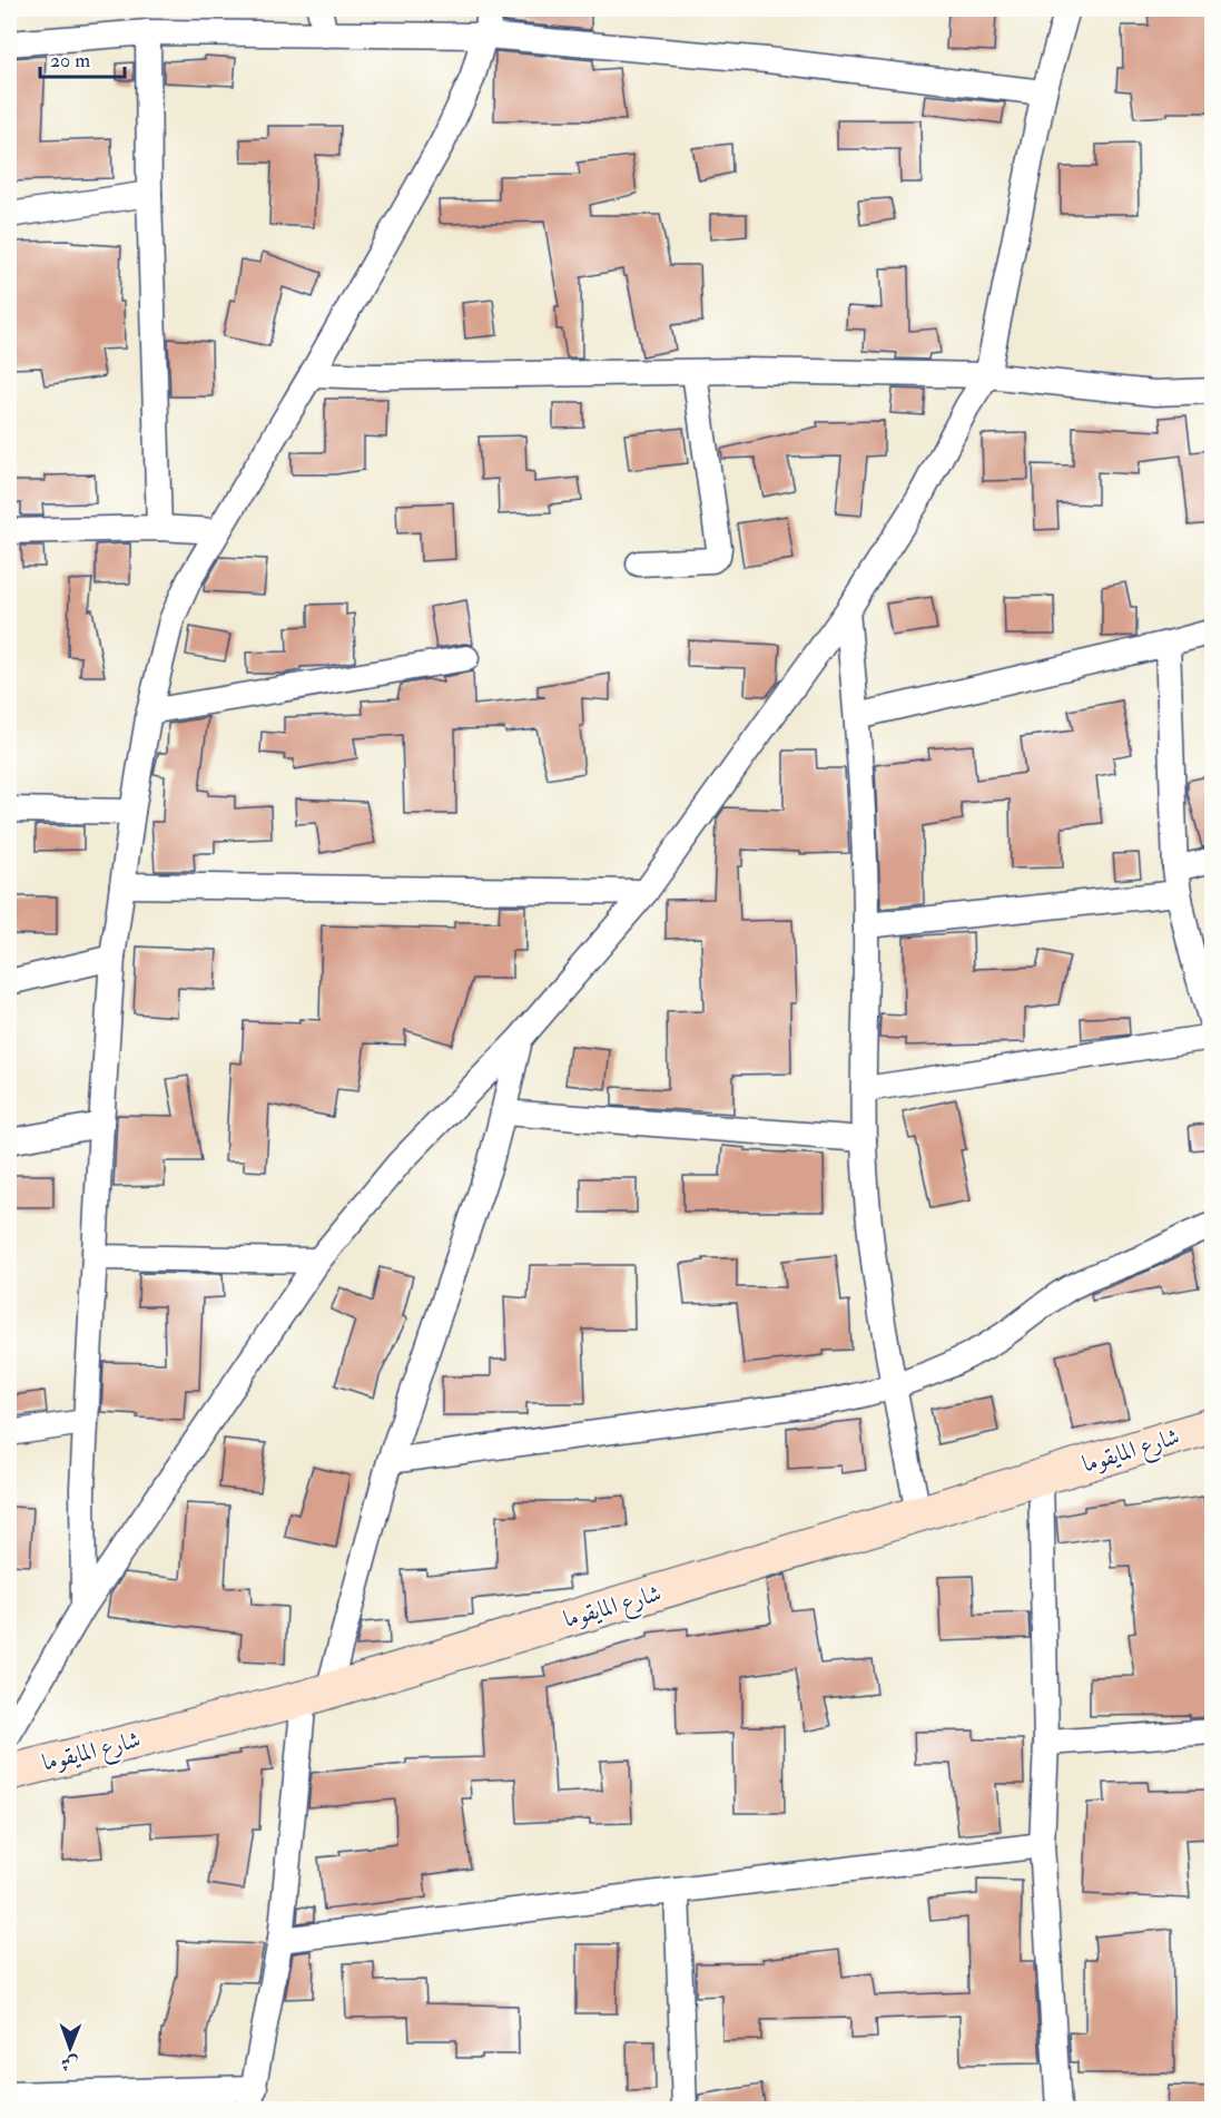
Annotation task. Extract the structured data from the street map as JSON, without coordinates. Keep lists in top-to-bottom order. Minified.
{"streets":{"street":["شارع المايقوما"]},"scale_bar":"20 m","north":"bottom"}
